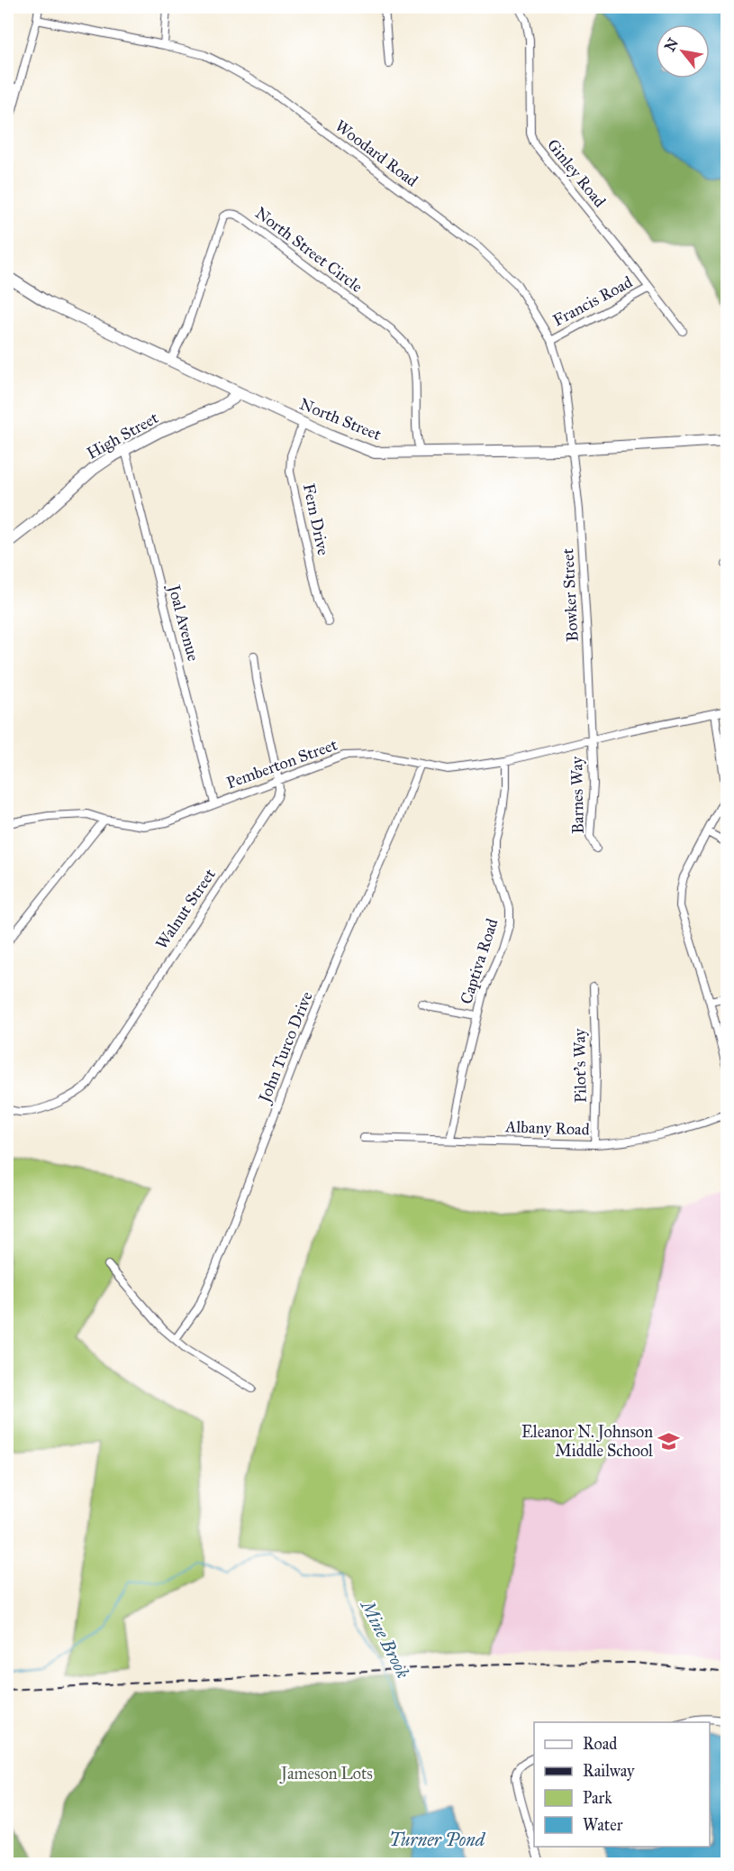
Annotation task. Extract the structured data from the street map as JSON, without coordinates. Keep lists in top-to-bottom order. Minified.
{"streets":{"street":["Woodard Road","Ginley Road","North Street Circle","Francis Road","North Street","High Street","Fern Drive","Bowker Street","Joal Avenue","Pemberton Street","Barnes Way","Walnut Street","Captiva Road","John Turco Drive","Pilot's Way","Albany Road"]},"crossings":[["Woodard Road","Francis Road"],["Woodard Road","North Street"],["Woodard Road","Bowker Street"],["Ginley Road","Francis Road"],["North Street Circle","North Street"],["North Street","High Street"],["North Street","Fern Drive"],["North Street","Bowker Street"],["High Street","Joal Avenue"],["Bowker Street","Pemberton Street"],["Bowker Street","Barnes Way"],["Joal Avenue","Pemberton Street"],["Pemberton Street","Barnes Way"],["Pemberton Street","Walnut Street"],["Pemberton Street","Captiva Road"],["Pemberton Street","John Turco Drive"],["Captiva Road","Albany Road"],["Pilot's Way","Albany Road"]],"water":["Mine Brook","Turner Pond"],"parks":["Jameson Lots"],"places":{"school or university":["Eleanor N. Johnson Middle School"]},"legend":["Road","Railway","Park","Water"],"north":"top left"}
